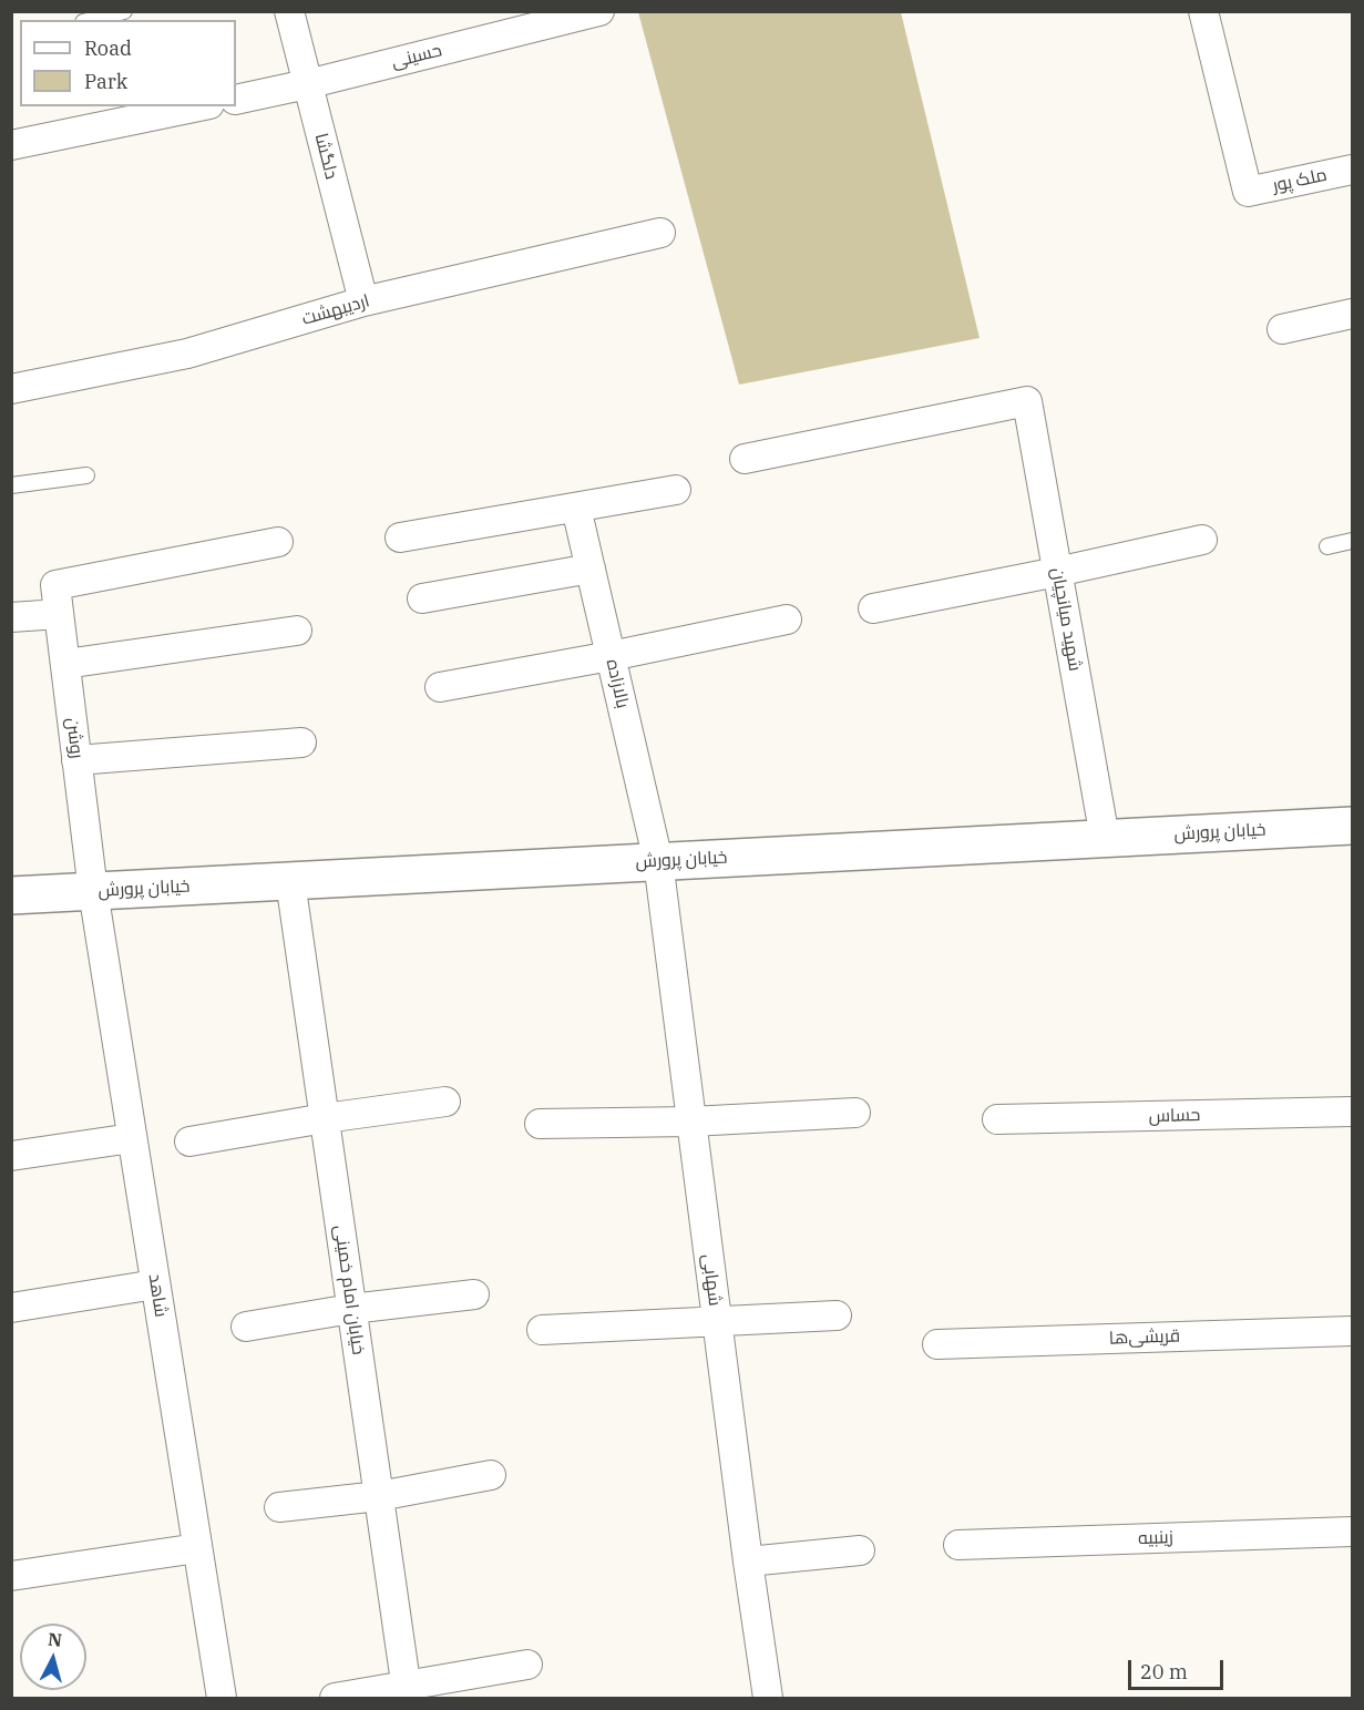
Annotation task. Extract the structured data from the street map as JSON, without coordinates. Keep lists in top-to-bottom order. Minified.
{"streets":{"main road":["خیابان پرورش"],"street":["حسینی","دلگشا","ملک پور","اردیبهشت","شهید میانچیان","بالازاده","روشن","حساس","شهابی","خیابان امام خمینی","شاهد","قریشی‌ها","زینبیه"]},"crossings":[["حسینی","دلگشا"],["دلگشا","اردیبهشت"],["شهید میانچیان","خیابان پرورش"],["بالازاده","خیابان پرورش"],["بالازاده","شهابی"],["روشن","خیابان پرورش"],["روشن","شاهد"],["خیابان پرورش","شهابی"],["خیابان پرورش","خیابان امام خمینی"],["خیابان پرورش","شاهد"]],"legend":["Road","Park"],"scale_bar":"20 m","north":"top"}
